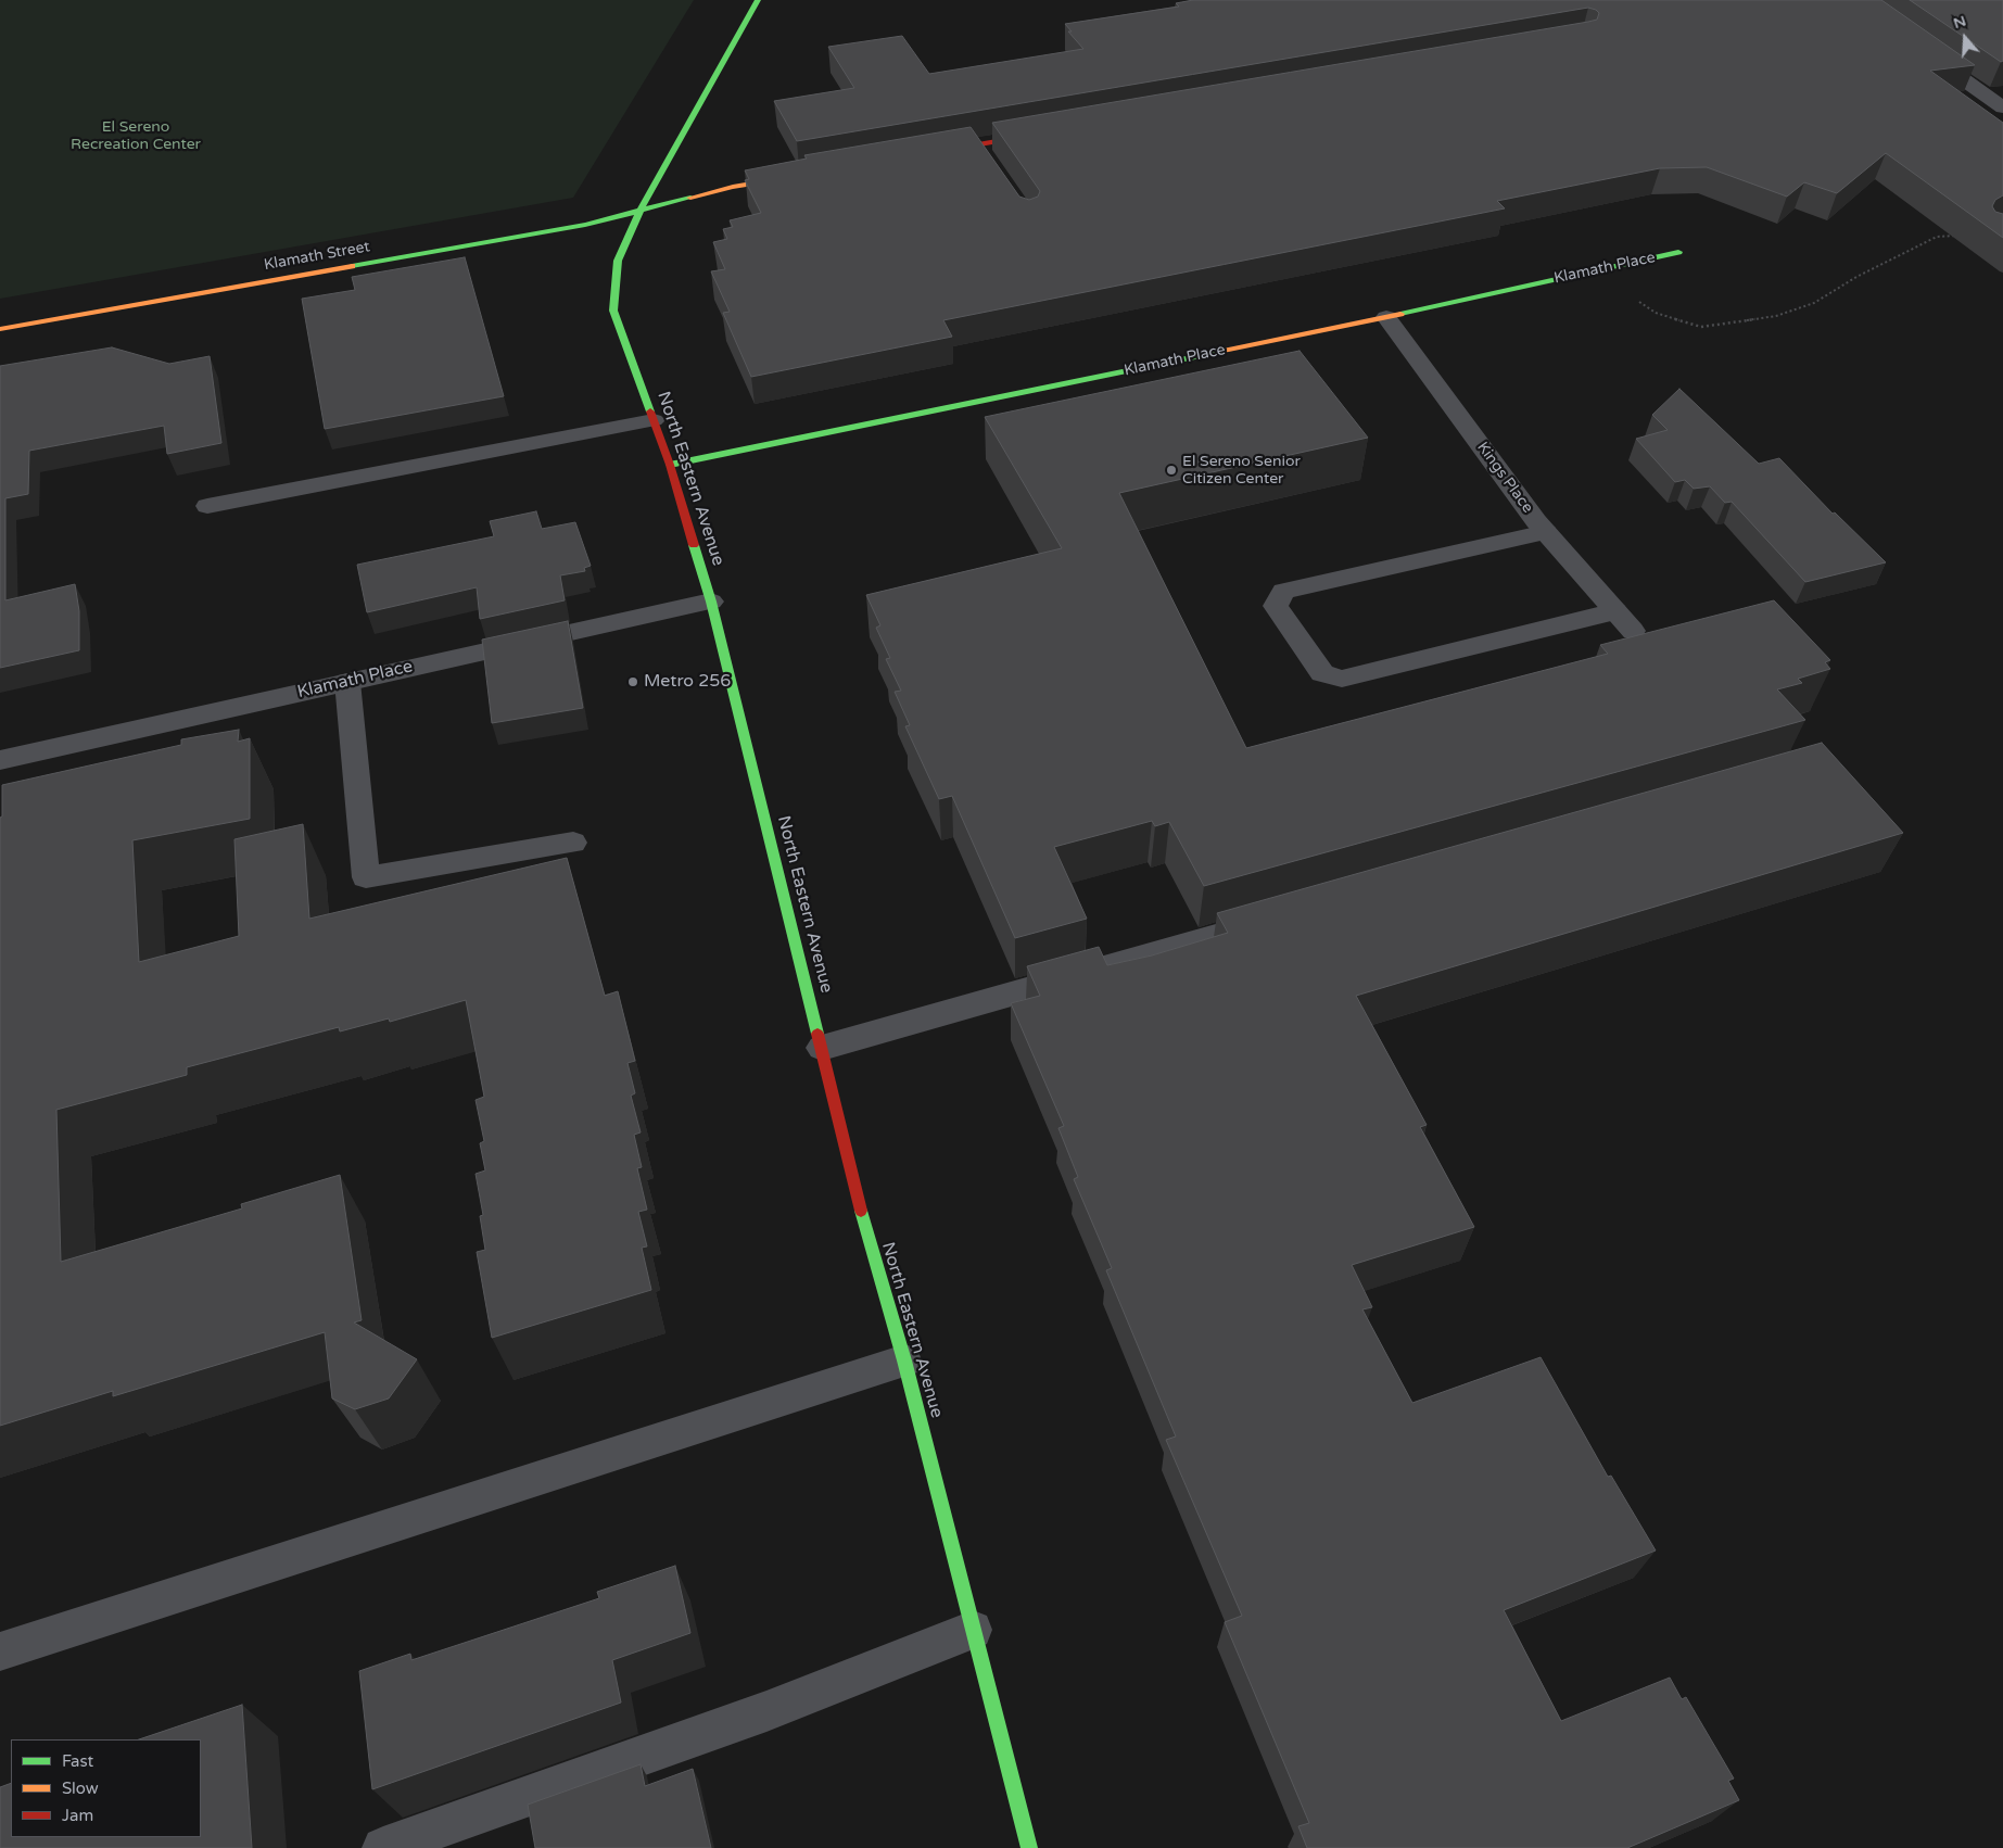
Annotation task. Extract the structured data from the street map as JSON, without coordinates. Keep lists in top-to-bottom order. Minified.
{"streets":{"main road":["Klamath Street","Klamath Place","North Eastern Avenue"],"street":["Kings Place"]},"crossings":[["Klamath Street","North Eastern Avenue"],["Klamath Place","Kings Place"],["Klamath Place","North Eastern Avenue"]],"parks":["El Sereno Recreation Center"],"places":["El Sereno Senior Citizen Center","Metro 256"],"legend":["Fast","Slow","Jam"],"north":"top"}
